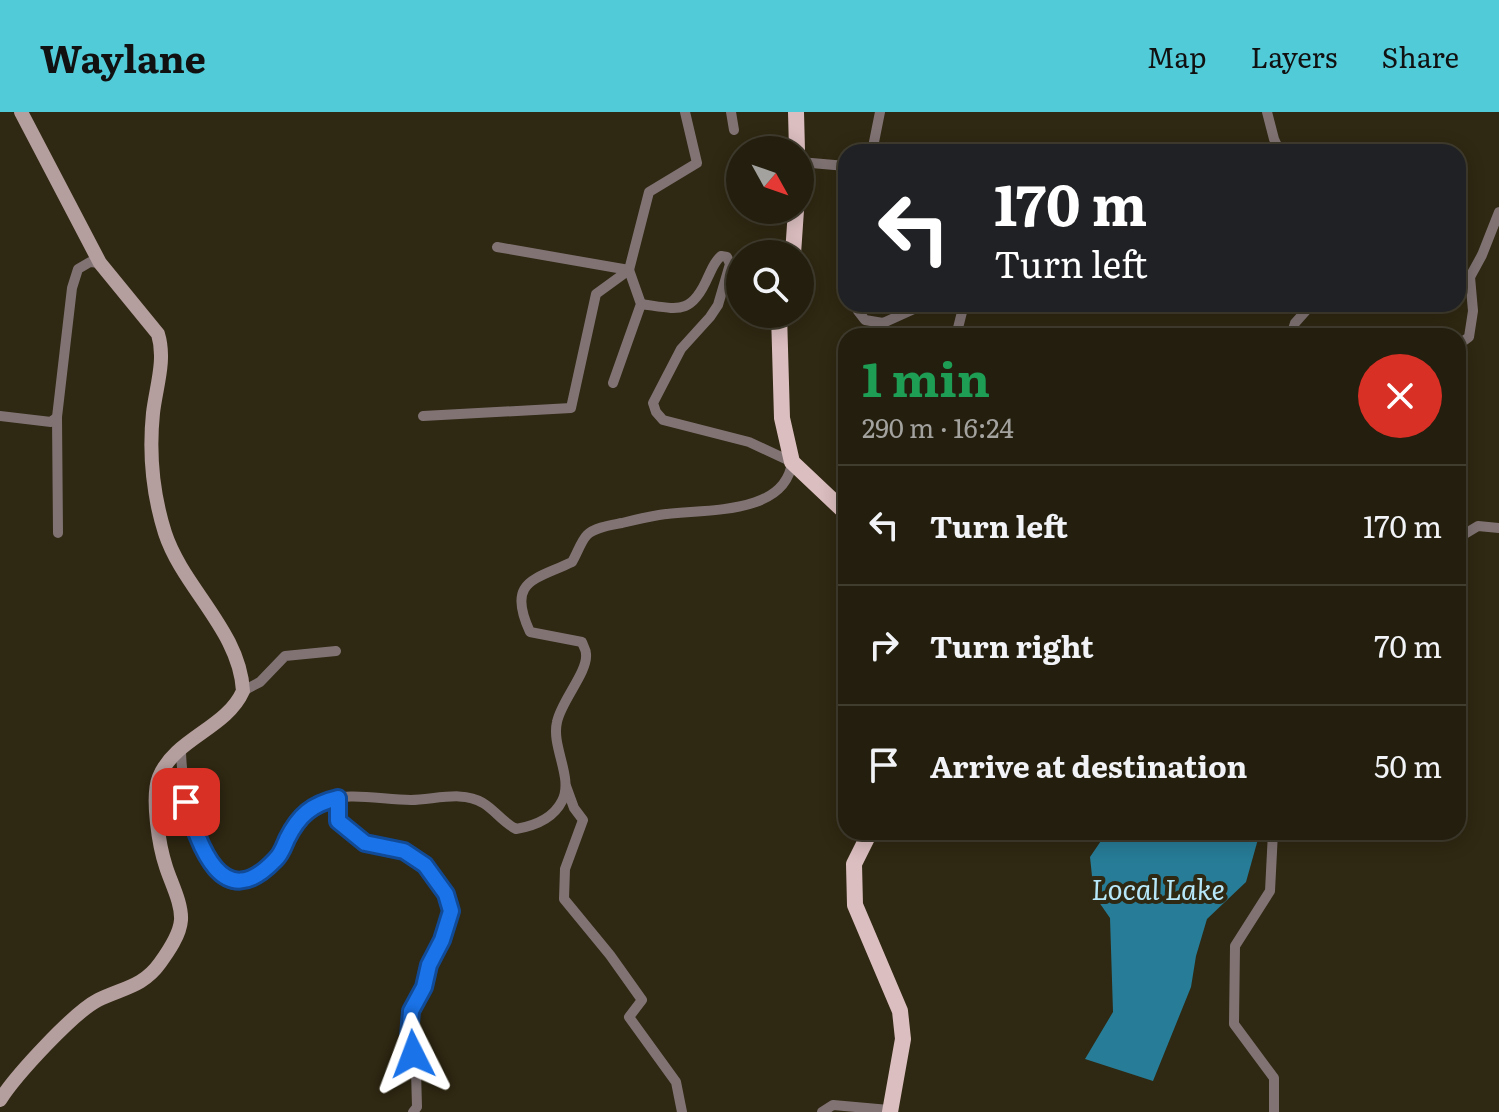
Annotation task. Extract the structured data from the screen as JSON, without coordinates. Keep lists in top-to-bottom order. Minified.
{"water":["Local Lake"],"north":"bottom right","page":{"header":"Waylane","nav":["Map","Layers","Share"],"turn":["170 m","Turn left"],"heading":["1 min","290 m · 16:24"],"list":[{"name":"Turn left","value":"170 m"},{"name":"Turn right","value":"70 m"},{"name":"Arrive at destination","value":"50 m"}]}}
